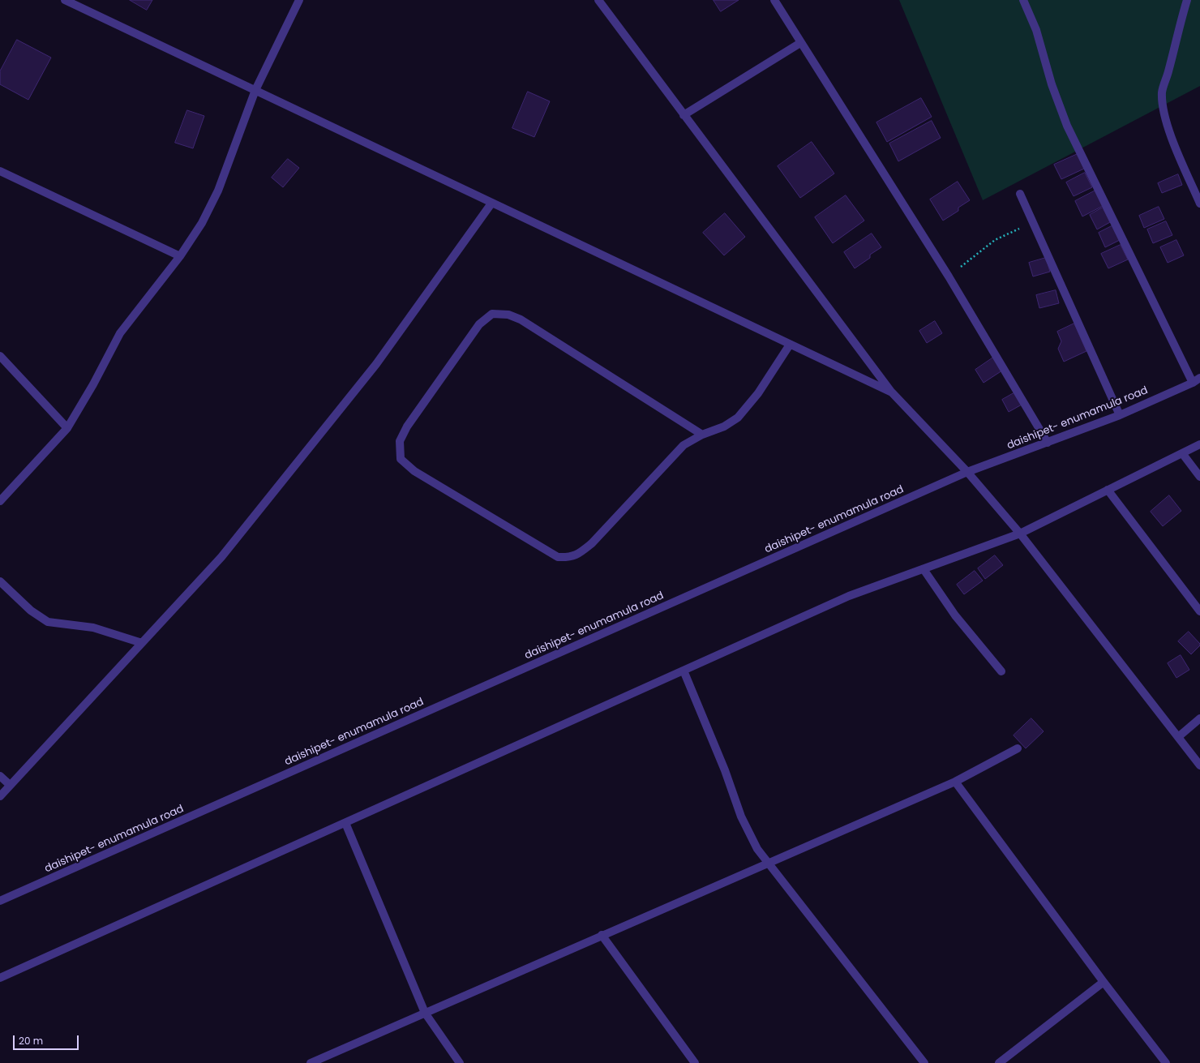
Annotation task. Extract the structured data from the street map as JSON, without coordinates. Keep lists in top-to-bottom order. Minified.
{"streets":{"street":["daishipet- enumamula road"]},"scale_bar":"20 m"}
